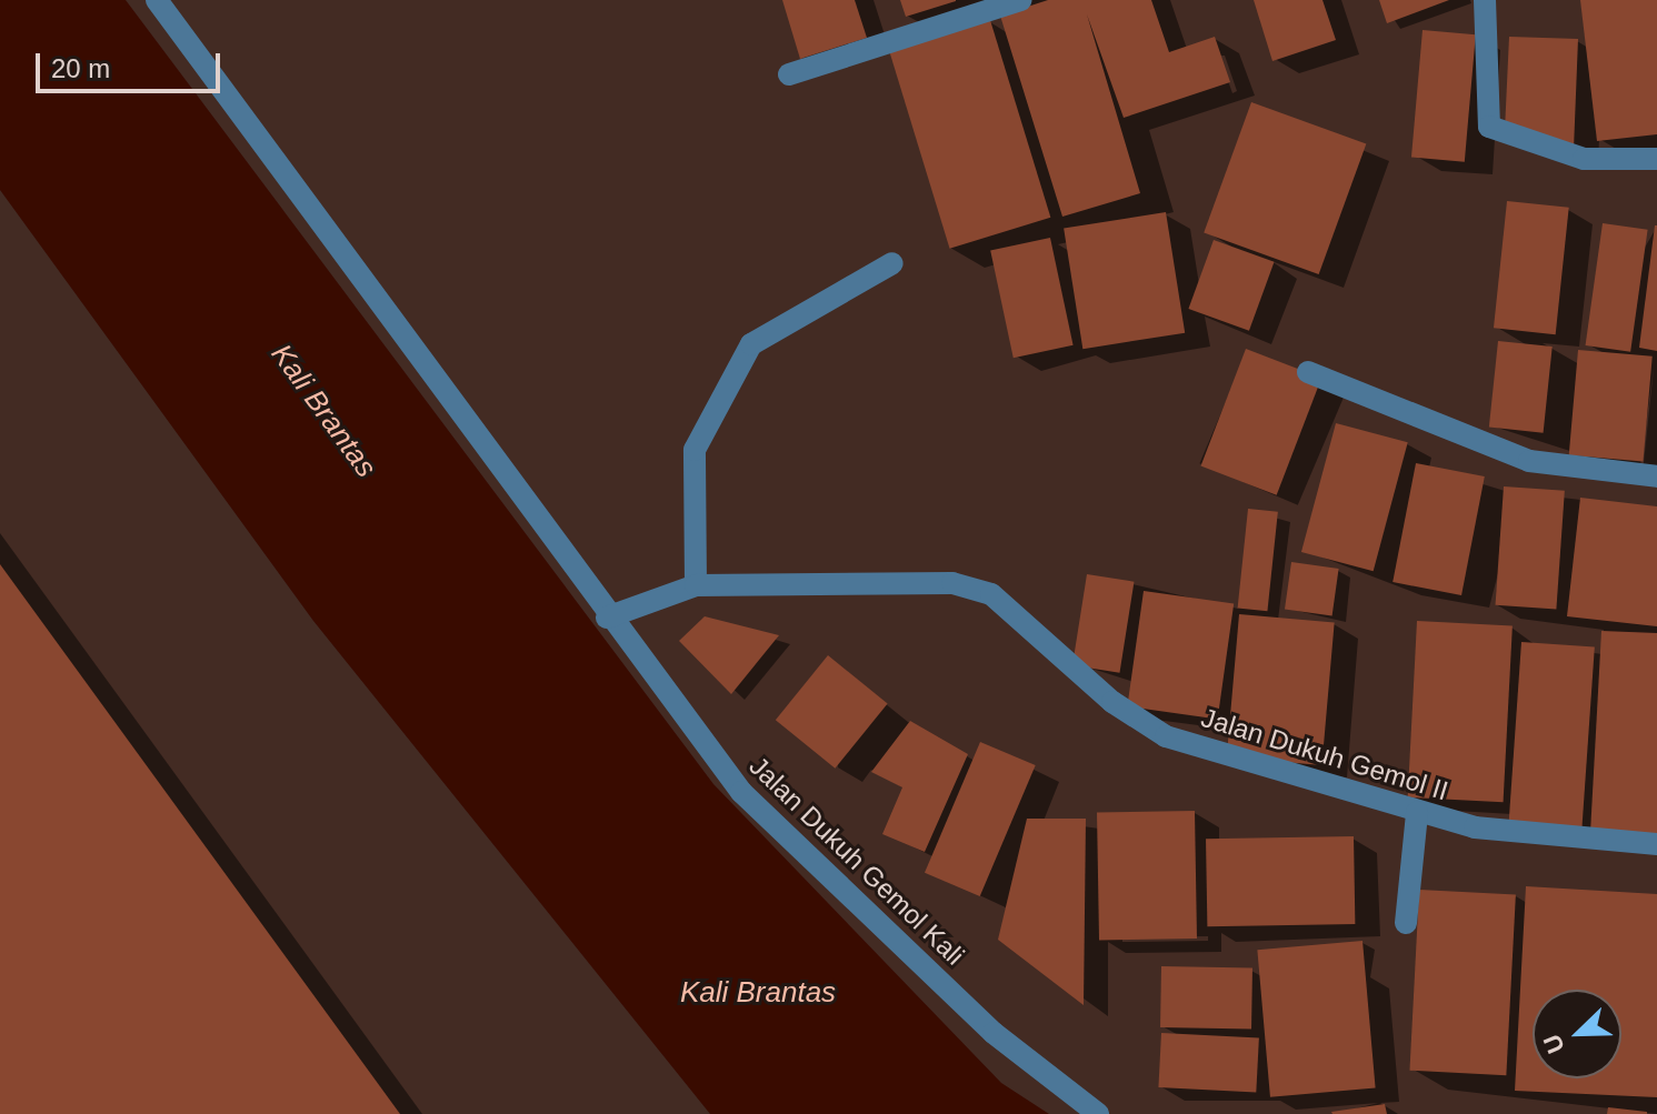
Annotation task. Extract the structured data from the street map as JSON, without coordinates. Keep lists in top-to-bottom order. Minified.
{"streets":{"street":["Jalan Dukuh Gemol II","Jalan Dukuh Gemol Kali"]},"crossings":[["Jalan Dukuh Gemol II","Jalan Dukuh Gemol Kali"]],"water":["Kali Brantas"],"scale_bar":"20 m","north":"bottom left"}
